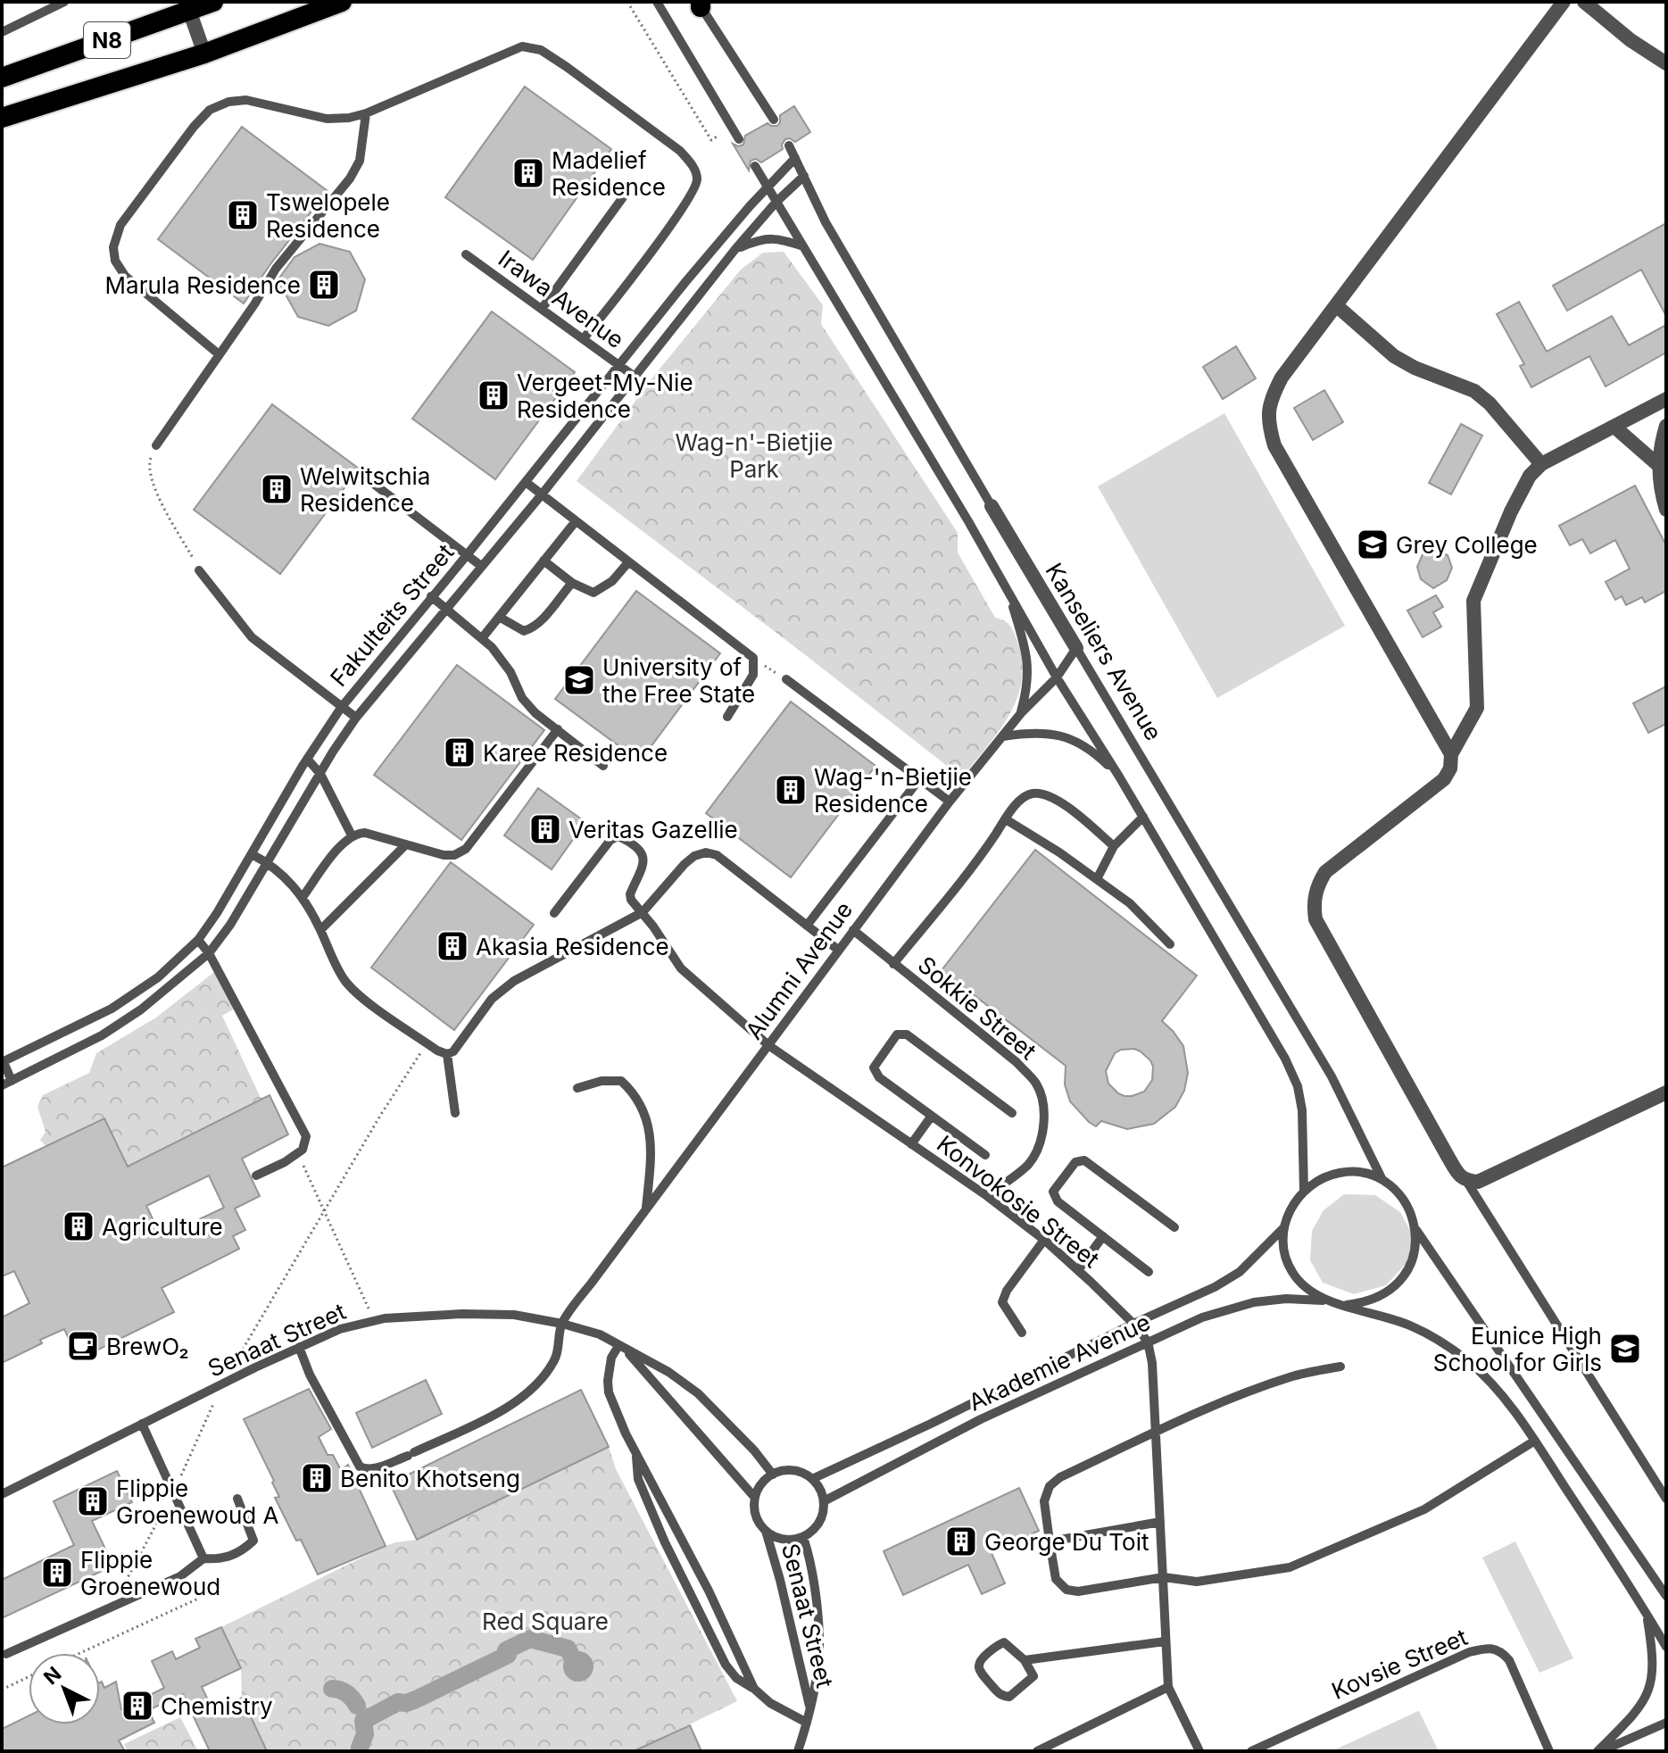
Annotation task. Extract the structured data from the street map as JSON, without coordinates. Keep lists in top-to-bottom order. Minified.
{"streets":{"highway":["N8"],"street":["Kanseliers Avenue"],"lane":["Irawa Avenue","Fakulteits Street","Alumni Avenue","Sokkie Street","Konvokosie Street","Senaat Street","Akademie Avenue","Kovsie Street"]},"crossings":[["Irawa Avenue","Fakulteits Street"],["Fakulteits Street","Kanseliers Avenue"],["Kanseliers Avenue","Alumni Avenue"],["Kanseliers Avenue","Akademie Avenue"],["Alumni Avenue","Sokkie Street"],["Alumni Avenue","Konvokosie Street"],["Alumni Avenue","Senaat Street"],["Sokkie Street","Konvokosie Street"],["Konvokosie Street","Akademie Avenue"],["Senaat Street","Akademie Avenue"]],"parks":["Wag-n'-Bietjie Park","Red Square"],"places":{"building":["Madelief Residence","Tswelopele Residence","Marula Residence","Vergeet-My-Nie Residence","Welwitschia Residence","Karee Residence","Wag-'n-Bietjie Residence","Veritas Gazellie","Akasia Residence","Agriculture","Benito Khotseng","Flippie Groenewoud A","George Du Toit","Flippie Groenewoud","Chemistry"],"school or university":["Grey College","University of the Free State","Eunice High School for Girls"],"cafe":["BrewO₂"]},"north":"top left"}
